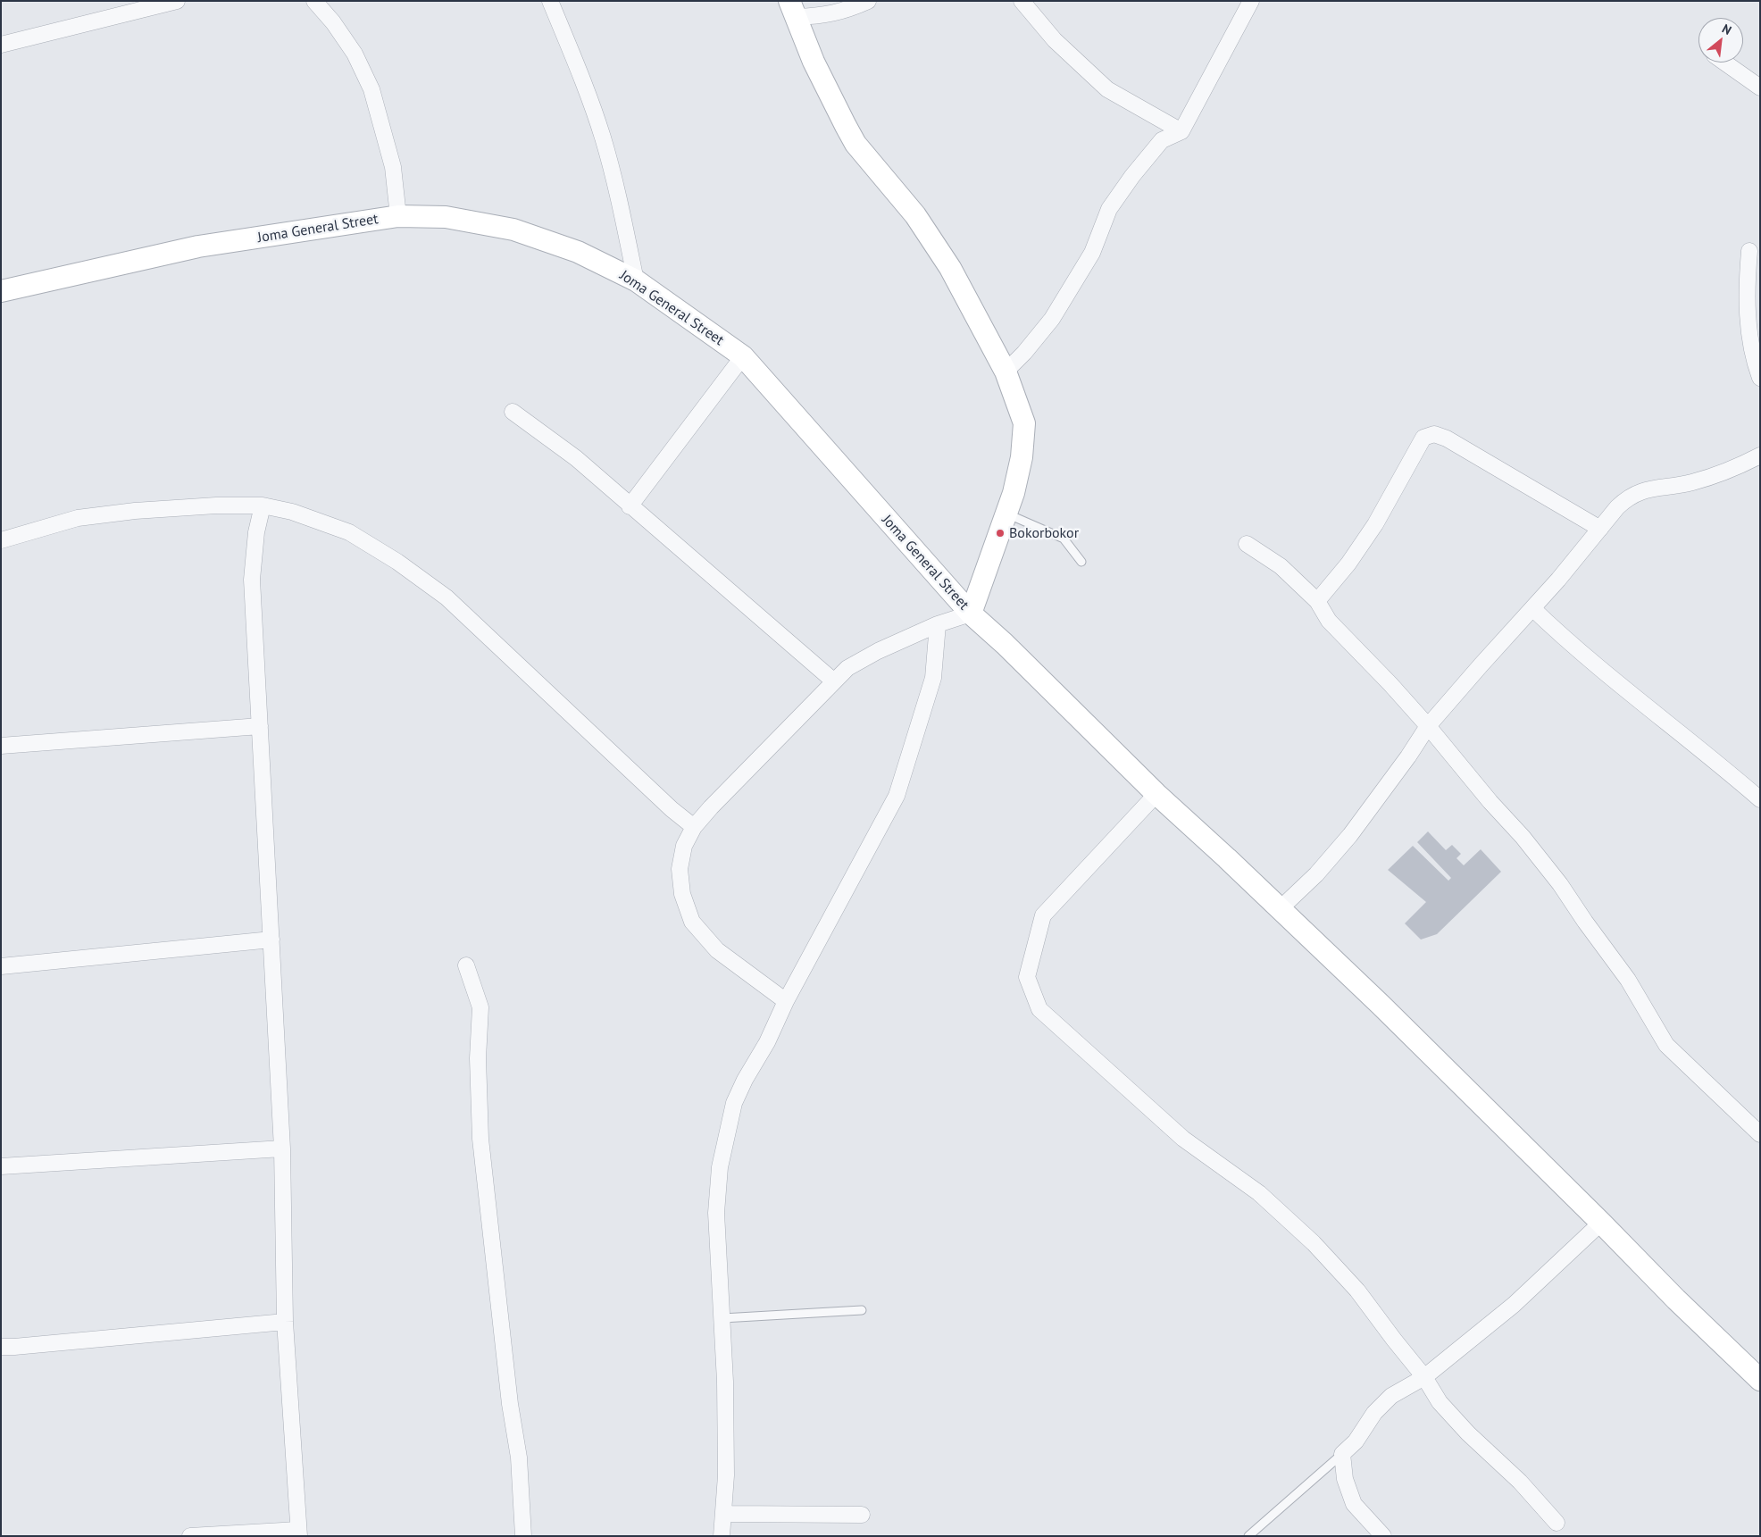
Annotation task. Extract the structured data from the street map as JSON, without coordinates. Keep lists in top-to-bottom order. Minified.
{"streets":{"street":["Joma General Street"]},"places":["Bokorbokor"],"north":"top right"}
